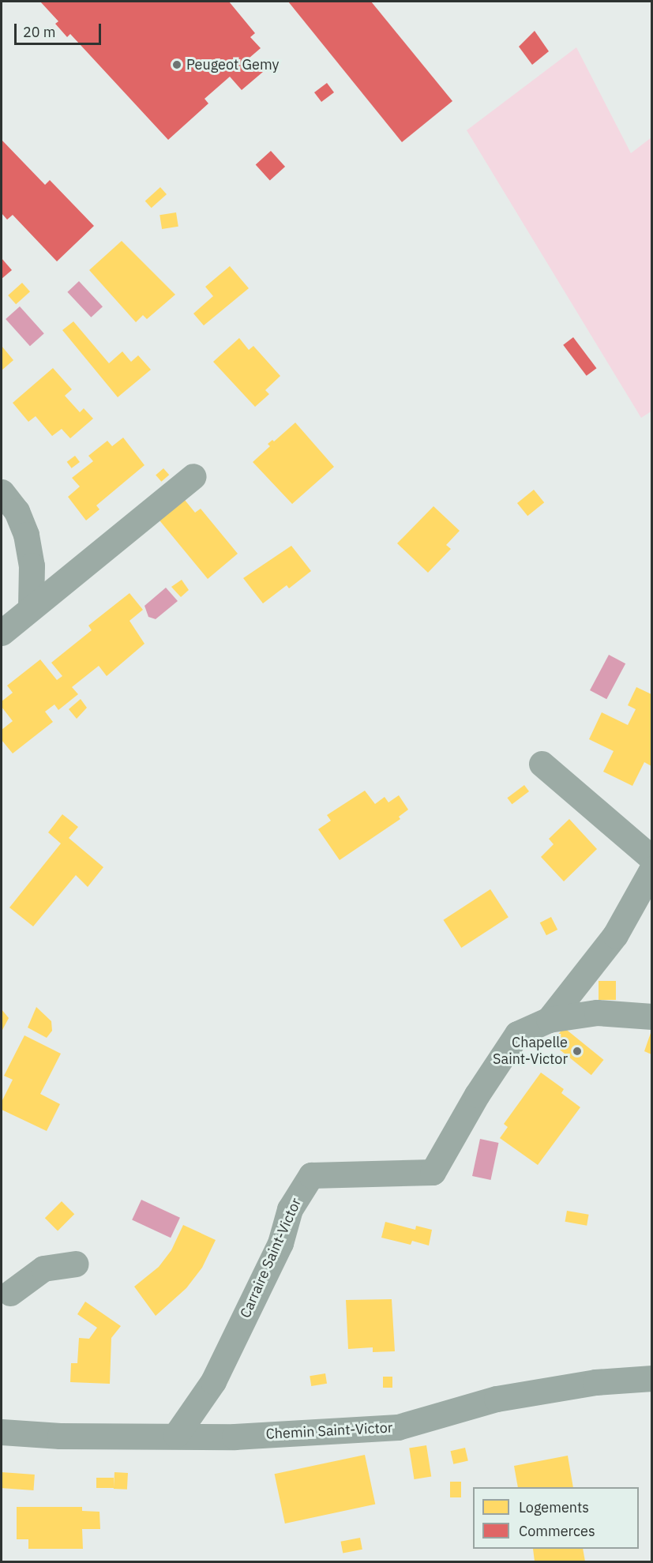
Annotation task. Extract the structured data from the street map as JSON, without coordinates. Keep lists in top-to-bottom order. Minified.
{"streets":{"street":["Carraire Saint-Victor","Chemin Saint-Victor"]},"crossings":[["Carraire Saint-Victor","Chemin Saint-Victor"]],"places":["Peugeot Gemy","Chapelle Saint-Victor"],"legend":["Logements","Commerces"],"scale_bar":"20 m"}
